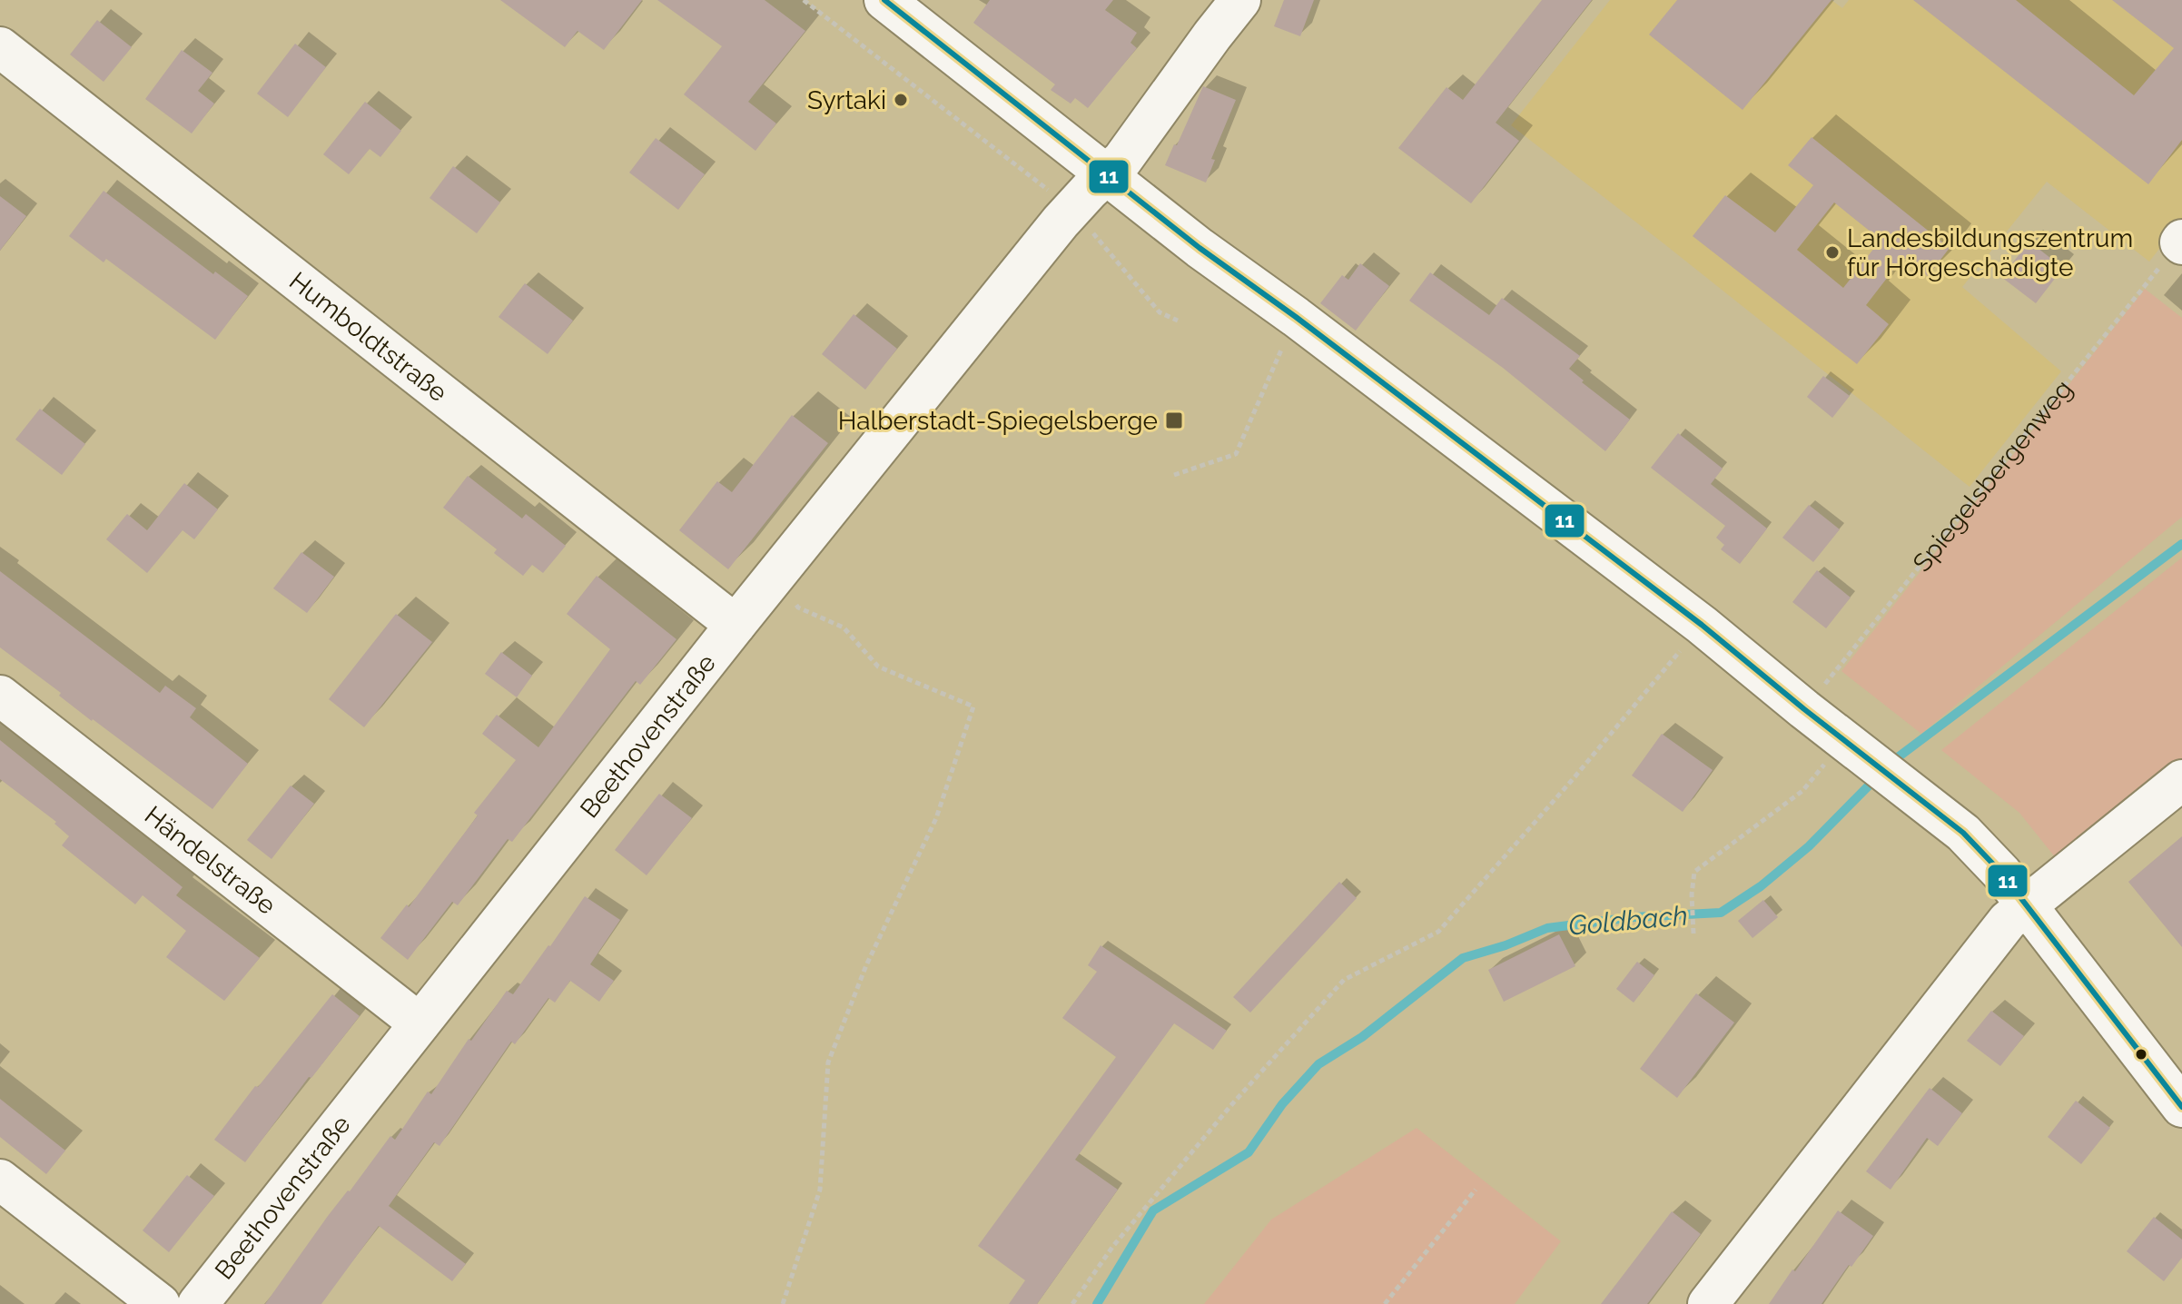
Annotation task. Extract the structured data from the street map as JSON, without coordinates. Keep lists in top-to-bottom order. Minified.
{"streets":{"street":["Humboldtstraße","Beethovenstraße","Händelstraße"],"path":["Spiegelsbergenweg"]},"crossings":[["Humboldtstraße","Beethovenstraße"],["Beethovenstraße","Händelstraße"]],"water":["Goldbach"],"places":{"other":["Syrtaki","Landesbildungszentrum für Hörgeschädigte"],"transit":["Halberstadt-Spiegelsberge"]},"lines":["transit line 11"]}
